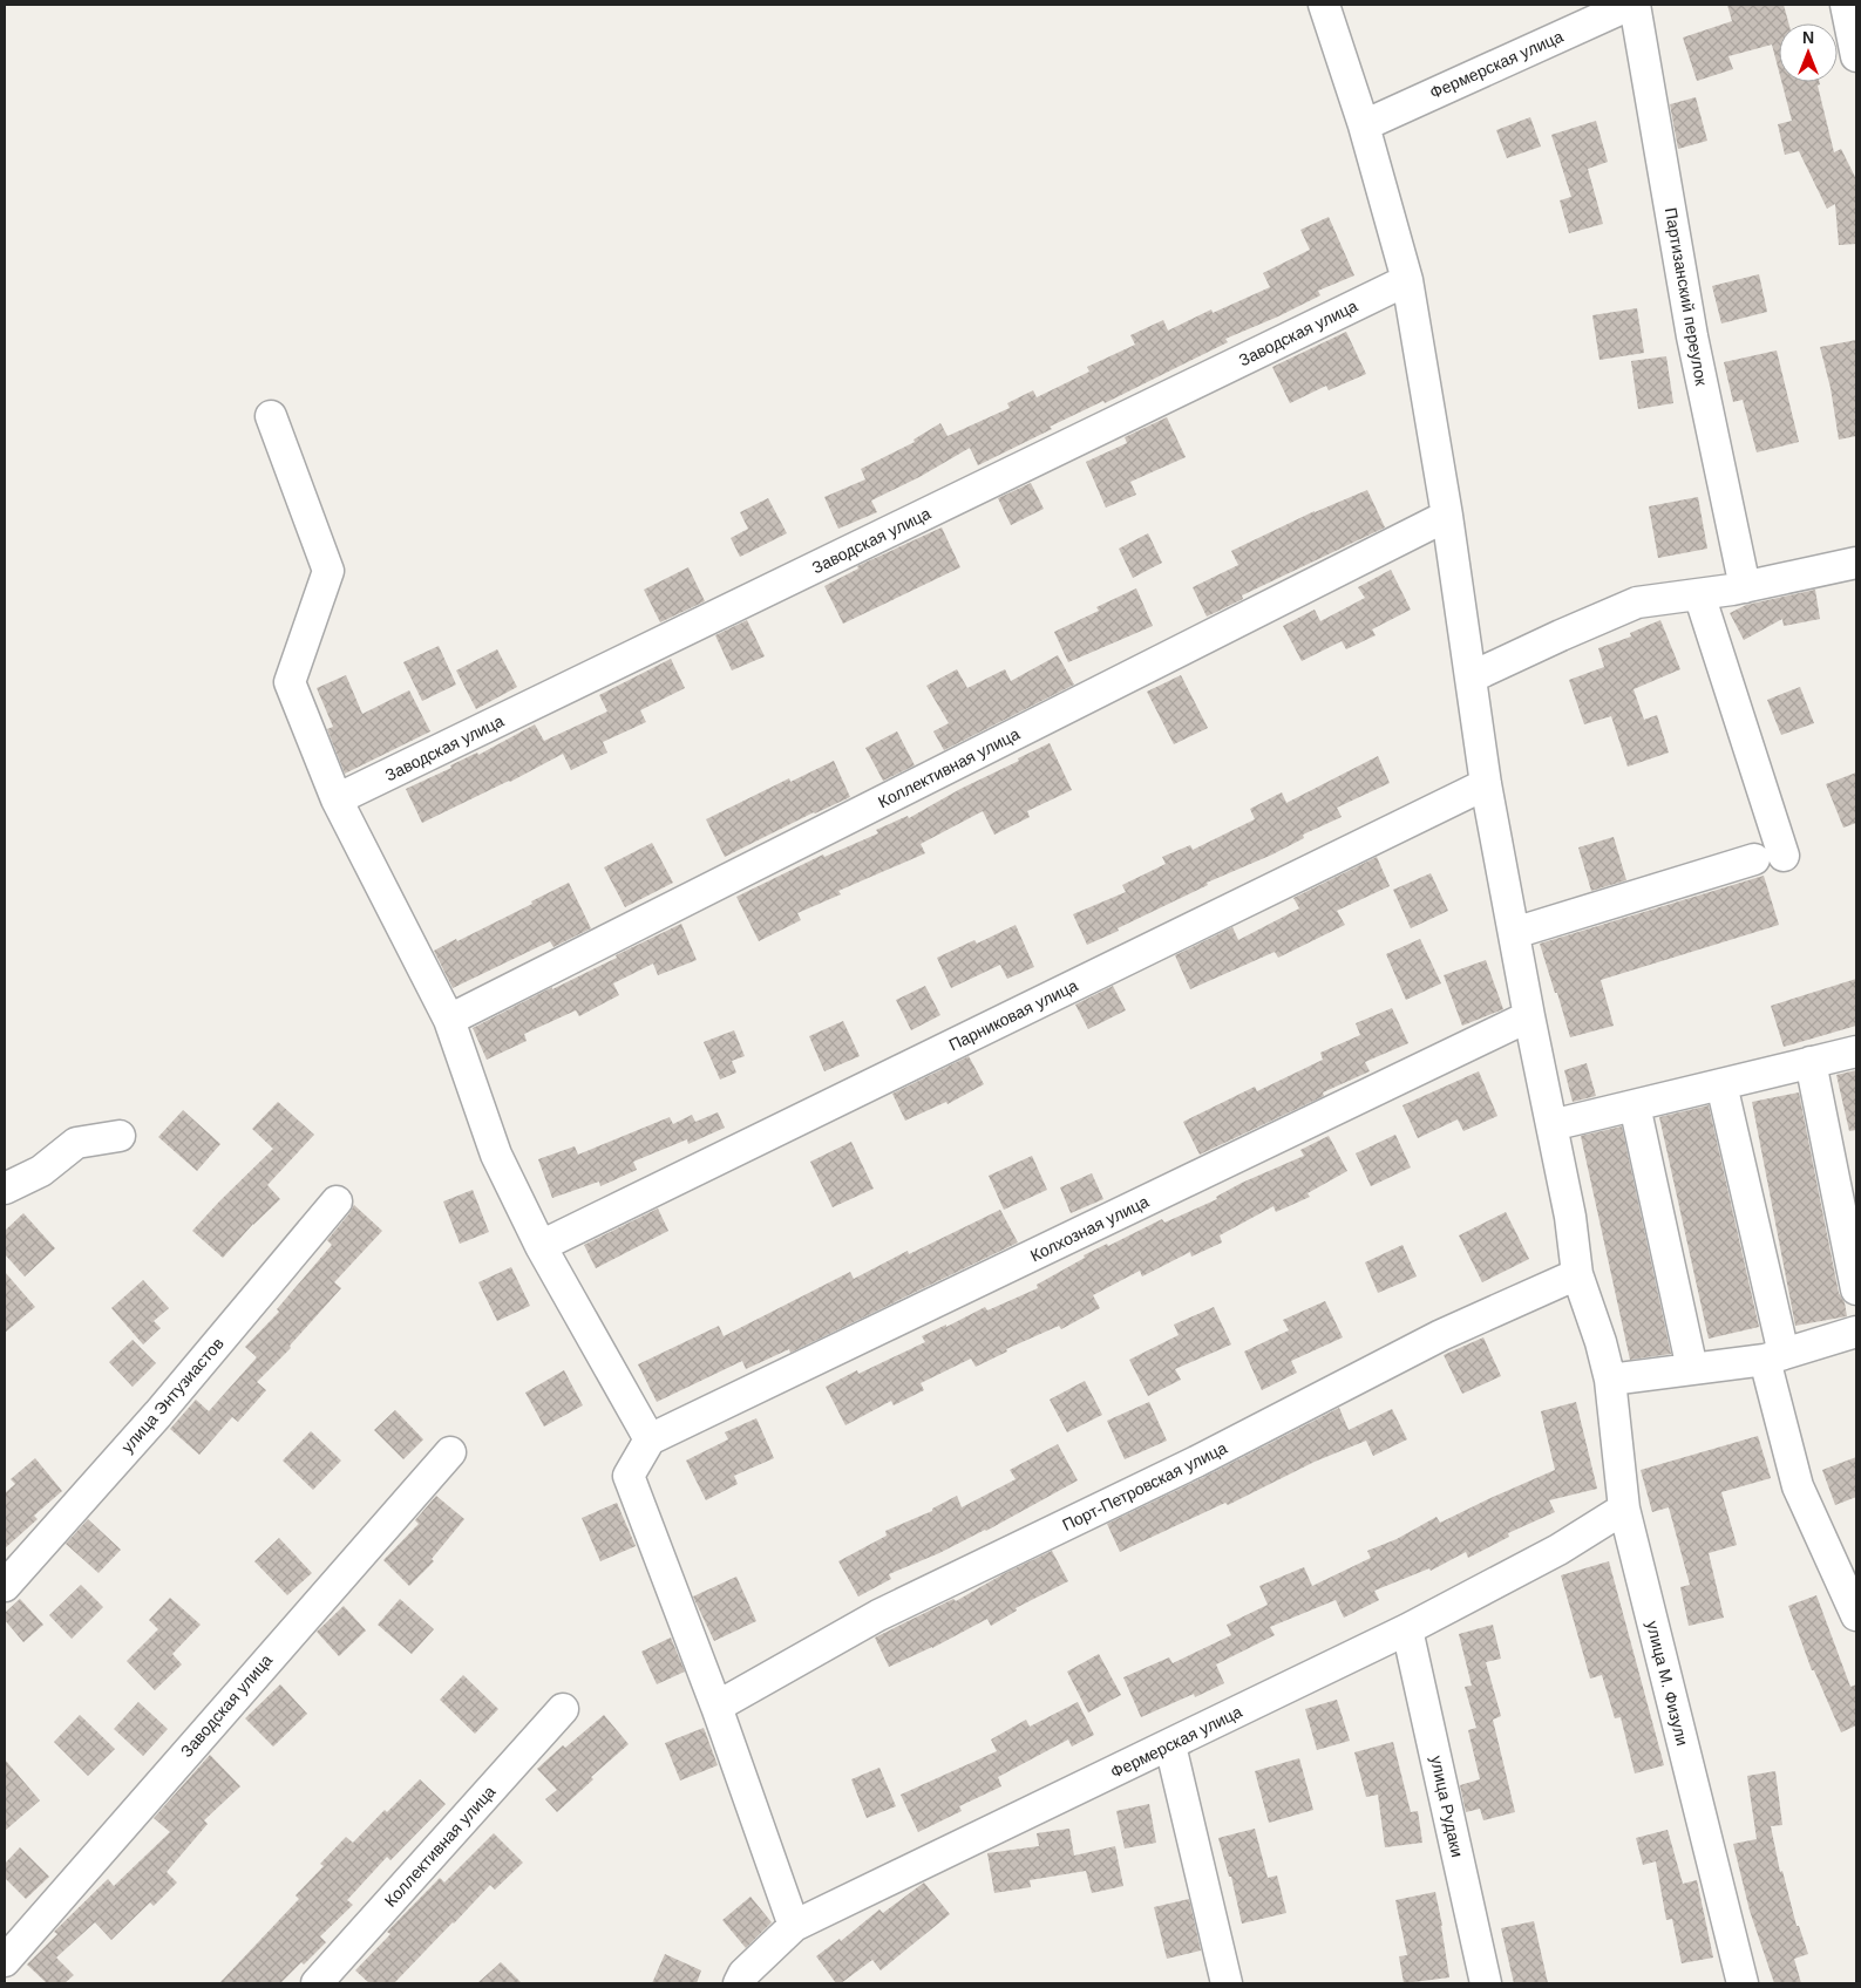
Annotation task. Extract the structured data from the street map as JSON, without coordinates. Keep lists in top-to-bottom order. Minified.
{"streets":{"street":["Фермерская улица","Партизанский переулок","Заводская улица","Коллективная улица","Парниковая улица","Колхозная улица","улица Энтузиастов","Порт-Петровская улица","улица М. Физули","улица Рудаки"]},"crossings":[["Фермерская улица","улица М. Физули"],["Фермерская улица","улица Рудаки"],["Заводская улица","улица М. Физули"],["Коллективная улица","улица М. Физули"],["Парниковая улица","улица М. Физули"],["Колхозная улица","улица М. Физули"],["Порт-Петровская улица","улица М. Физули"]],"north":"top"}
